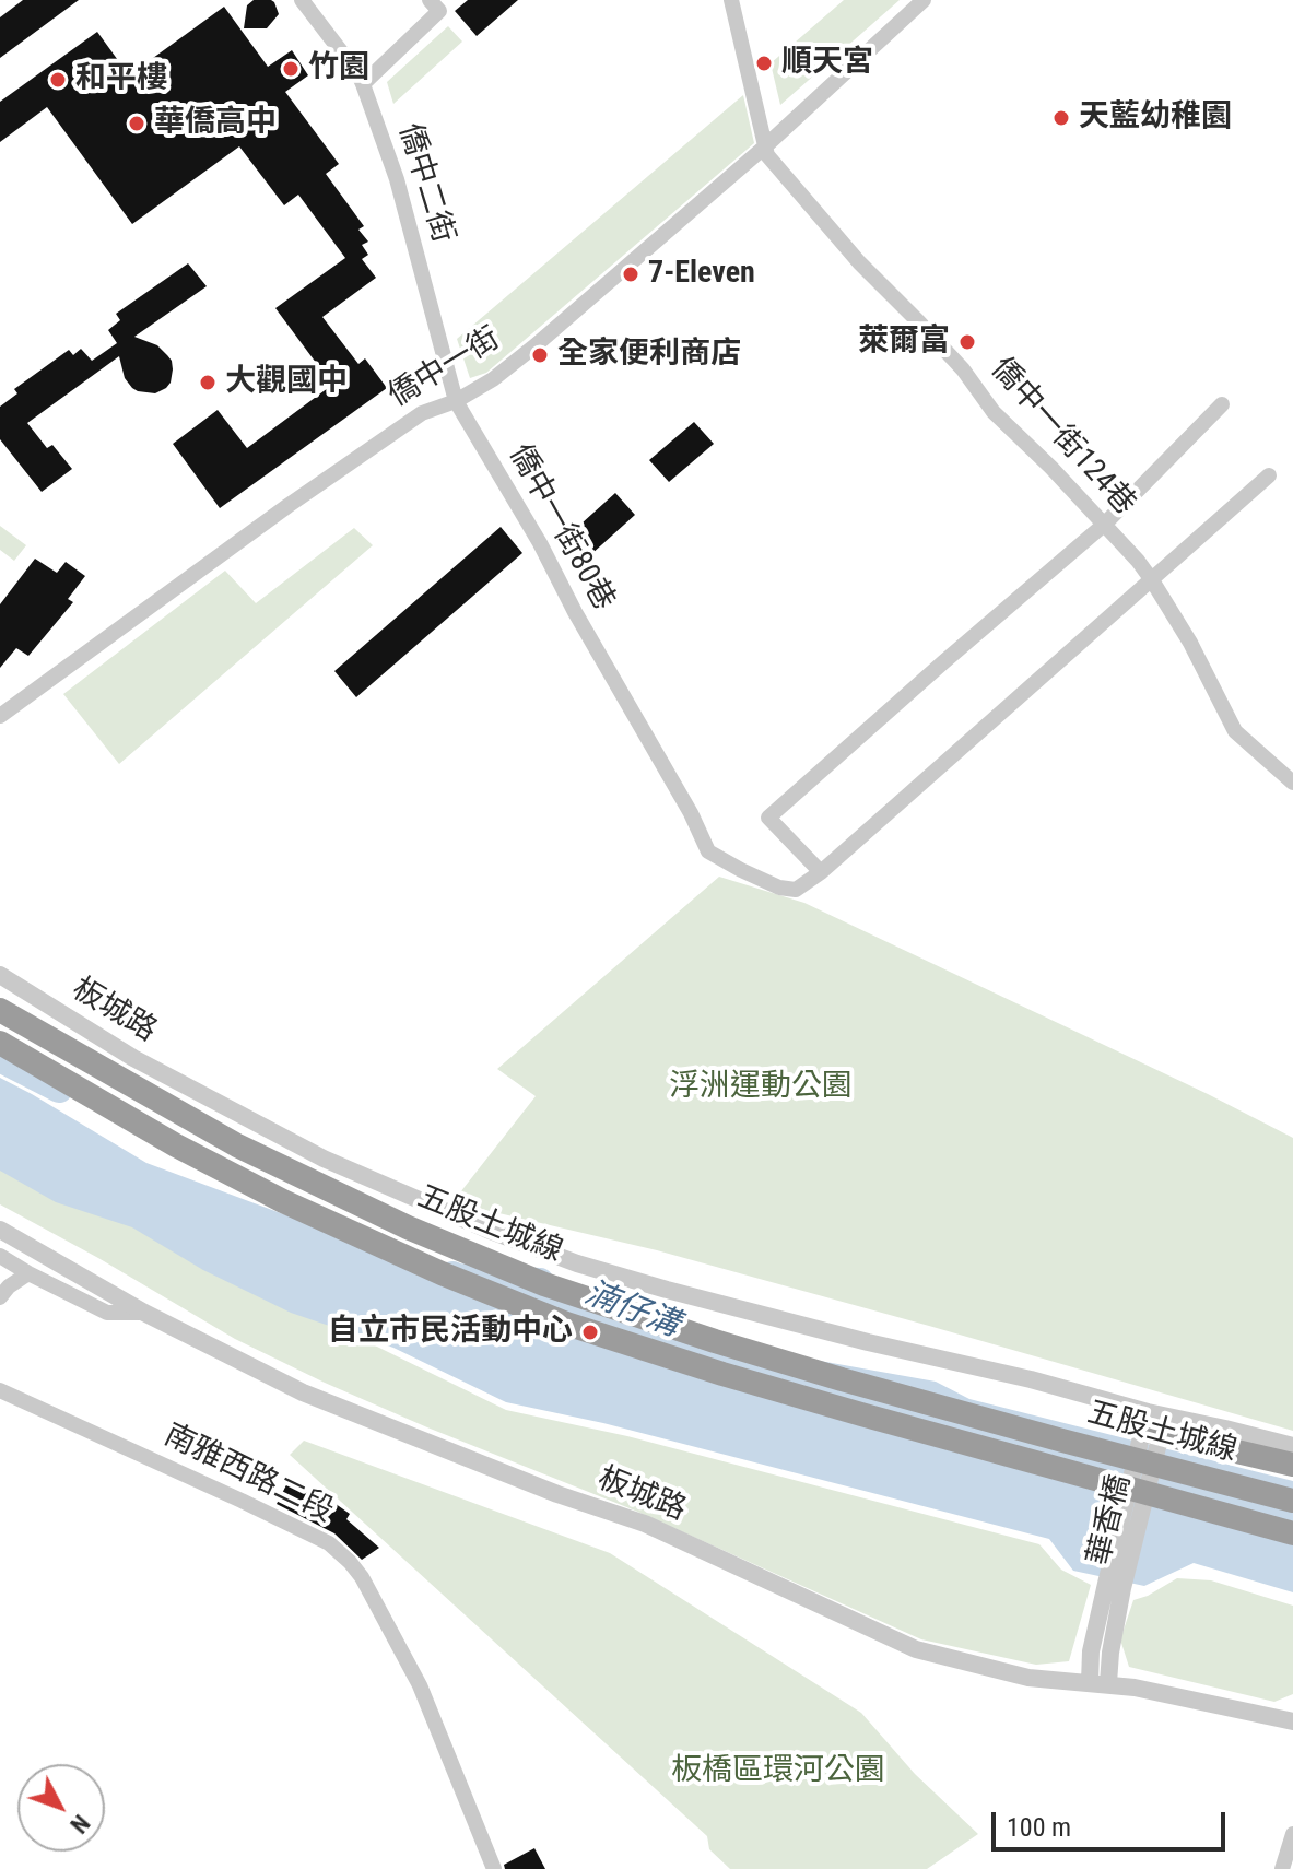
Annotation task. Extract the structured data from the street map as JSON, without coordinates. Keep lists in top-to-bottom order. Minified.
{"streets":{"highway":["五股土城線"],"street":["僑中二街","僑中一街","僑中一街124巷","僑中一街80巷","板城路","南雅西路二段","華香橋"]},"crossings":[["僑中二街","僑中一街"],["僑中二街","僑中一街80巷"],["僑中一街","僑中一街124巷"],["僑中一街","僑中一街80巷"],["僑中一街124巷","僑中一街80巷"],["板城路","華香橋"]],"water":["湳仔溝"],"parks":["浮洲運動公園","板橋區環河公園"],"places":["順天宮","竹園","和平樓","天藍幼稚園","華僑高中","7-Eleven","萊爾富","全家便利商店","大觀國中","自立市民活動中心"],"scale_bar":"100 m","north":"bottom right"}
